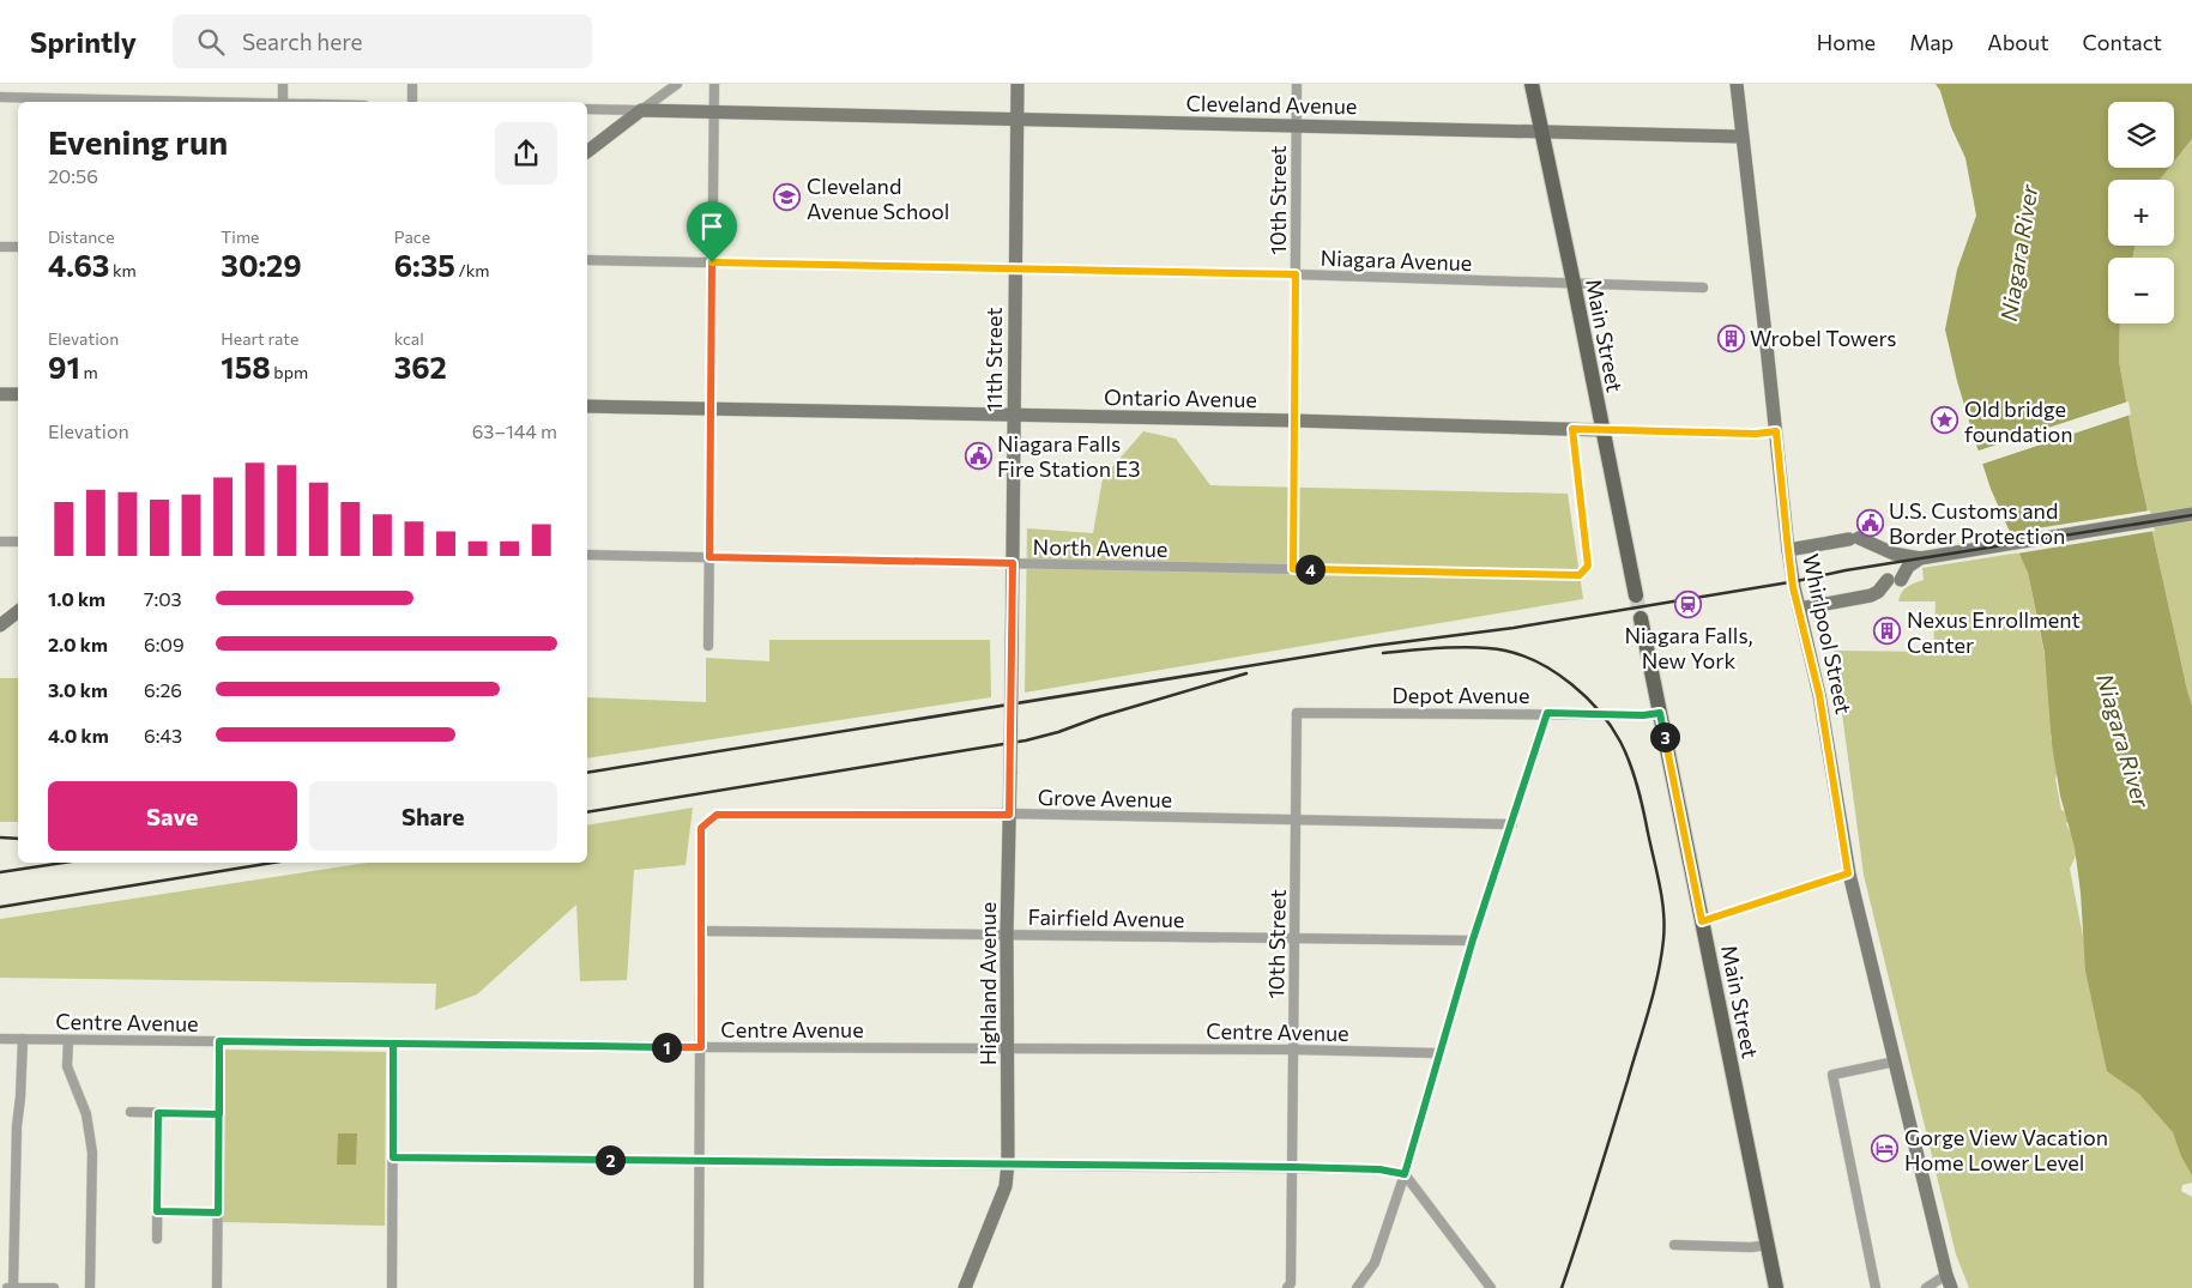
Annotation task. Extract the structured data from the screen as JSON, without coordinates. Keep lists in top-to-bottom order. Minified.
{"streets":{"main road":["Main Street"],"street":["Cleveland Avenue","10th Street","Niagara Avenue","11th Street","Ontario Avenue","North Avenue","Whirlpool Street","Depot Avenue","Grove Avenue","Fairfield Avenue","Highland Avenue","Centre Avenue"]},"crossings":[["Cleveland Avenue","10th Street"],["Cleveland Avenue","Main Street"],["Cleveland Avenue","11th Street"],["Cleveland Avenue","Whirlpool Street"],["10th Street","Niagara Avenue"],["10th Street","Ontario Avenue"],["10th Street","North Avenue"],["10th Street","Depot Avenue"],["10th Street","Grove Avenue"],["10th Street","Fairfield Avenue"],["10th Street","Centre Avenue"],["Niagara Avenue","Main Street"],["Niagara Avenue","11th Street"],["Main Street","Ontario Avenue"],["Main Street","Depot Avenue"],["11th Street","Ontario Avenue"],["11th Street","North Avenue"],["11th Street","Highland Avenue"],["Ontario Avenue","North Avenue"],["Ontario Avenue","Whirlpool Street"],["Grove Avenue","Fairfield Avenue"],["Grove Avenue","Highland Avenue"],["Fairfield Avenue","Highland Avenue"],["Highland Avenue","Centre Avenue"]],"water":["Niagara River"],"places":{"school or university":["Cleveland Avenue School"],"building":["Wrobel Towers","Nexus Enrollment Center"],"place":["Old bridge foundation"],"public building":["Niagara Falls Fire Station E3","U.S. Customs and Border Protection"],"station":["Niagara Falls, New York"],"hotel":["Gorge View Vacation Home Lower Level"]},"page":{"header":"Sprintly","search":"Search here","nav":["Home","Map","About","Contact"],"map_buttons":["+","−"],"heading":["Evening run","20:56"],"stats":[["Distance","4.63 km"],["Time","30:29"],["Pace","6:35 /km"],["Elevation","91 m"],["Heart rate","158 bpm"],["kcal","362"]],"chart":["Elevation","63–144 m"],"pins":["4","3","1","2"],"list":[{"name":"1.0 km","note":"7:03"},{"name":"2.0 km","note":"6:09"},{"name":"3.0 km","note":"6:26"},{"name":"4.0 km","note":"6:43"}],"buttons":["Save","Share"]}}
